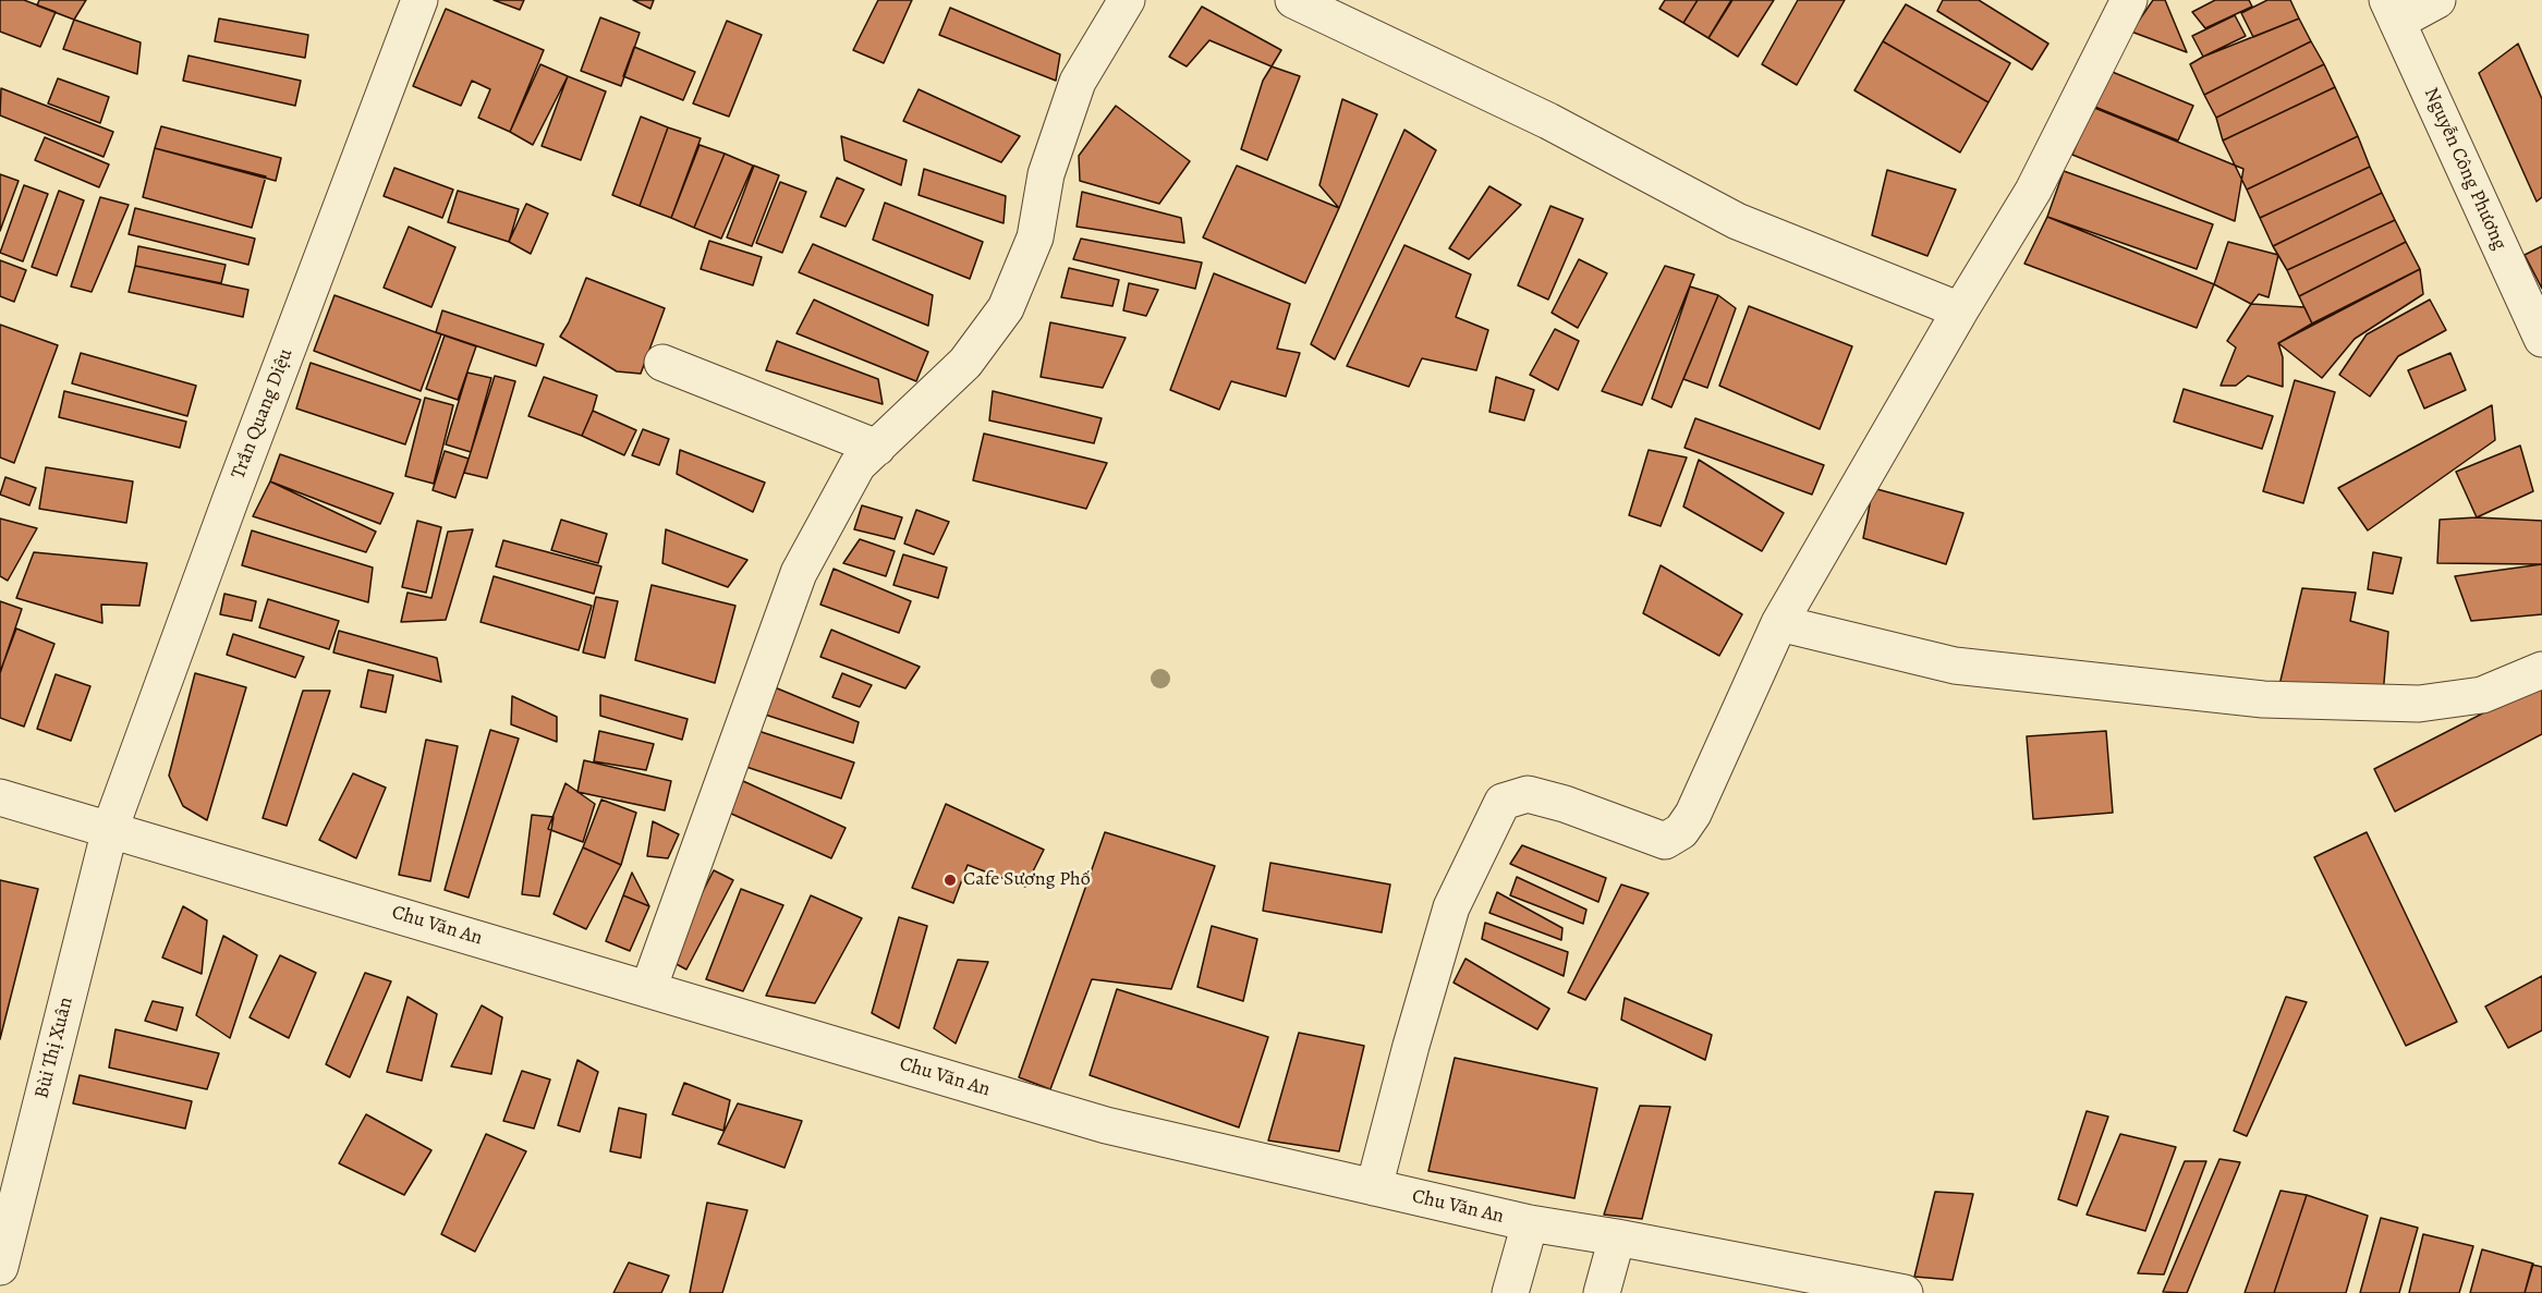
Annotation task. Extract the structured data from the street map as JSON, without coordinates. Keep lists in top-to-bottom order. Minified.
{"streets":{"street":["Nguyễn Công Phương","Trần Quang Diệu","Chu Văn An","Bùi Thị Xuân"]},"crossings":[["Trần Quang Diệu","Chu Văn An"],["Trần Quang Diệu","Bùi Thị Xuân"],["Chu Văn An","Bùi Thị Xuân"]],"places":["Cafe Sương Phố"]}
